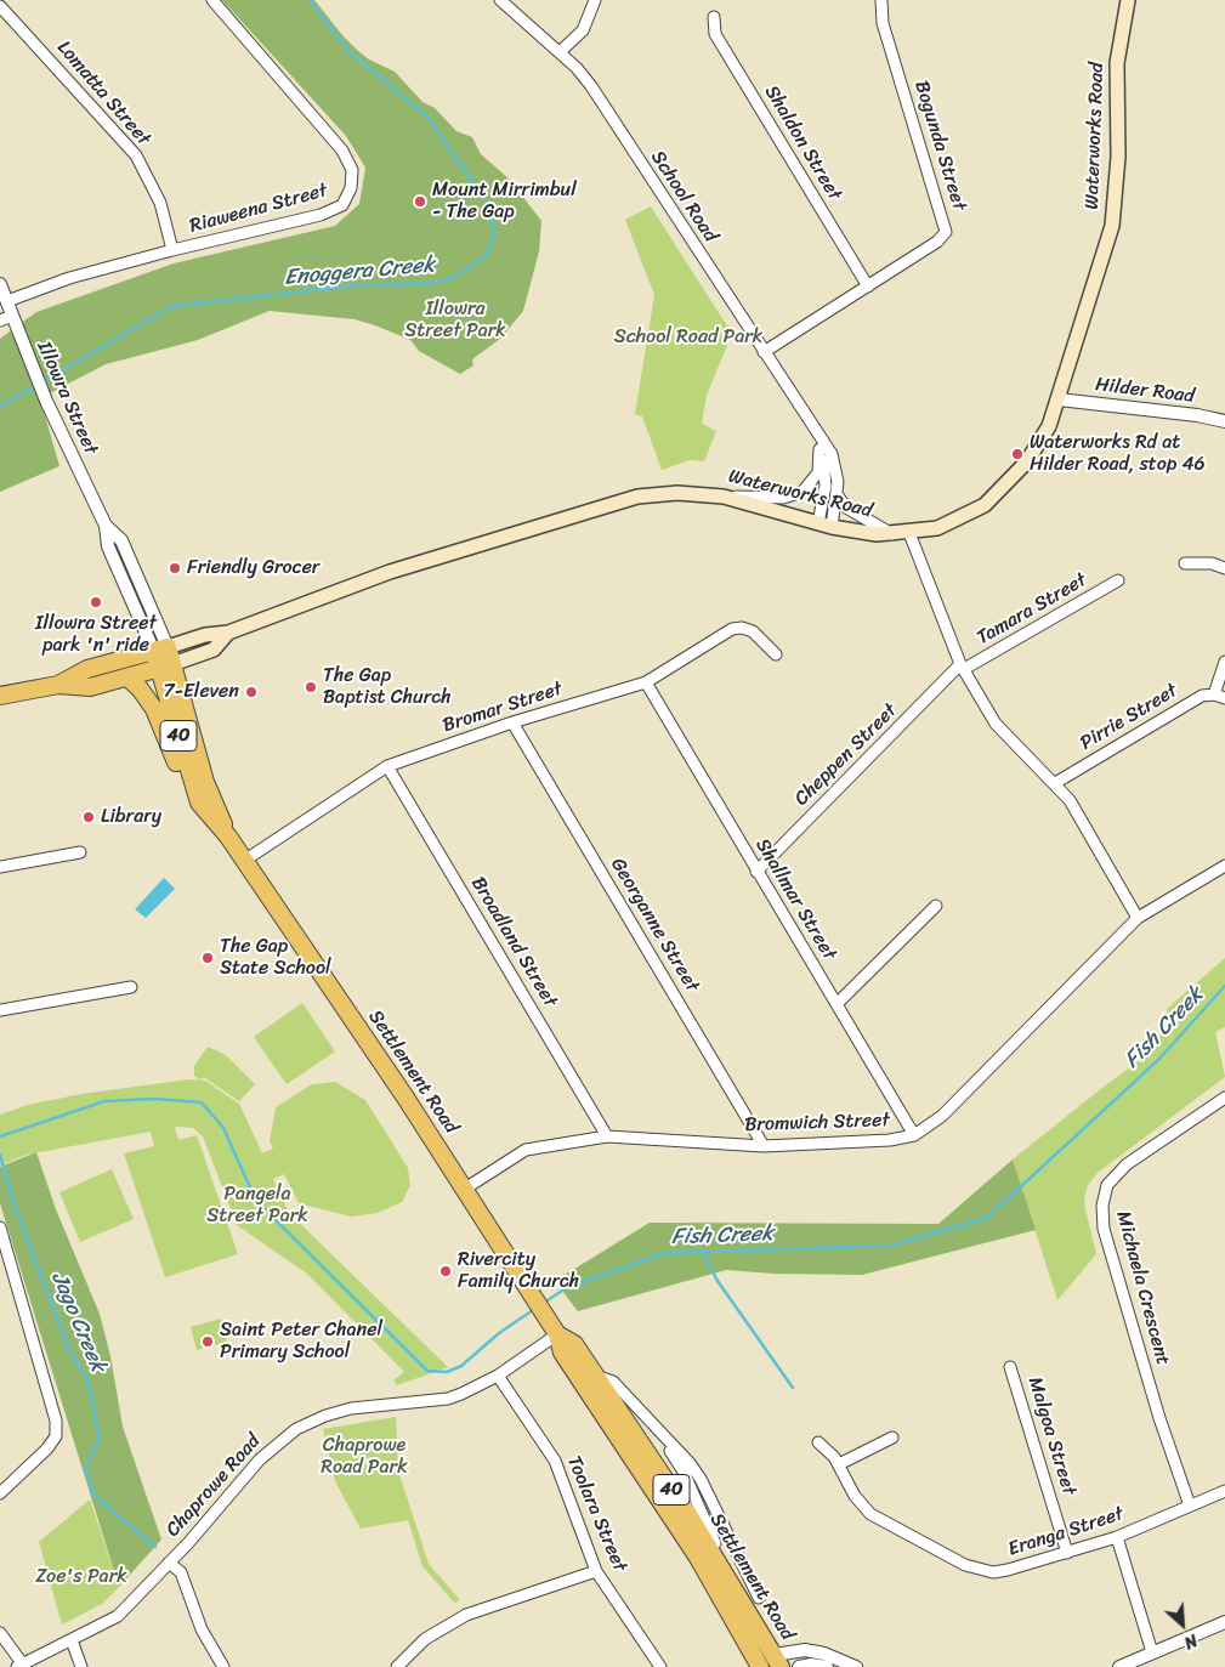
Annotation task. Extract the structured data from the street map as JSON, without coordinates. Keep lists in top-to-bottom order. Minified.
{"streets":{"main road":["Waterworks Road","40","Settlement Road"],"street":["Lomatta Street","Shaldon Street","Bogunda Street","School Road","Riaweena Street","Hilder Road","Illowra Street","Tamara Street","Bromar Street","Pirrie Street","Cheppen Street","Shallmar Street","Georganne Street","Broadland Street","Bromwich Street","Michaela Crescent","Malgoa Street","Chaprowe Road","Toolara Street","Eranga Street"]},"crossings":[["Lomatta Street","Riaweena Street"],["Waterworks Road","School Road"],["Waterworks Road","Hilder Road"],["Waterworks Road","Illowra Street"],["Waterworks Road","Settlement Road"],["Shaldon Street","Bogunda Street"],["Bogunda Street","School Road"],["Riaweena Street","Illowra Street"],["Illowra Street","Settlement Road"],["Tamara Street","Cheppen Street"],["Bromar Street","Shallmar Street"],["Bromar Street","Georganne Street"],["Bromar Street","Broadland Street"],["Bromar Street","Settlement Road"],["Cheppen Street","Shallmar Street"],["Shallmar Street","Bromwich Street"],["Georganne Street","Bromwich Street"],["Broadland Street","Bromwich Street"],["Settlement Road","Bromwich Street"],["Settlement Road","Chaprowe Road"],["Michaela Crescent","Eranga Street"],["Malgoa Street","Eranga Street"],["Chaprowe Road","Toolara Street"]],"water":["Enoggera Creek","Fish Creek","Jago Creek"],"parks":["Illowra Street Park","School Road Park","Pangela Street Park","Chaprowe Road Park","Zoe's Park"],"places":["Mount Mirrimbul - The Gap","Waterworks Rd at Hilder Road, stop 46","Friendly Grocer","Illowra Street park 'n' ride","The Gap Baptist Church","7-Eleven","Library","The Gap State School","Rivercity Family Church","Saint Peter Chanel Primary School"],"north":"bottom right"}
